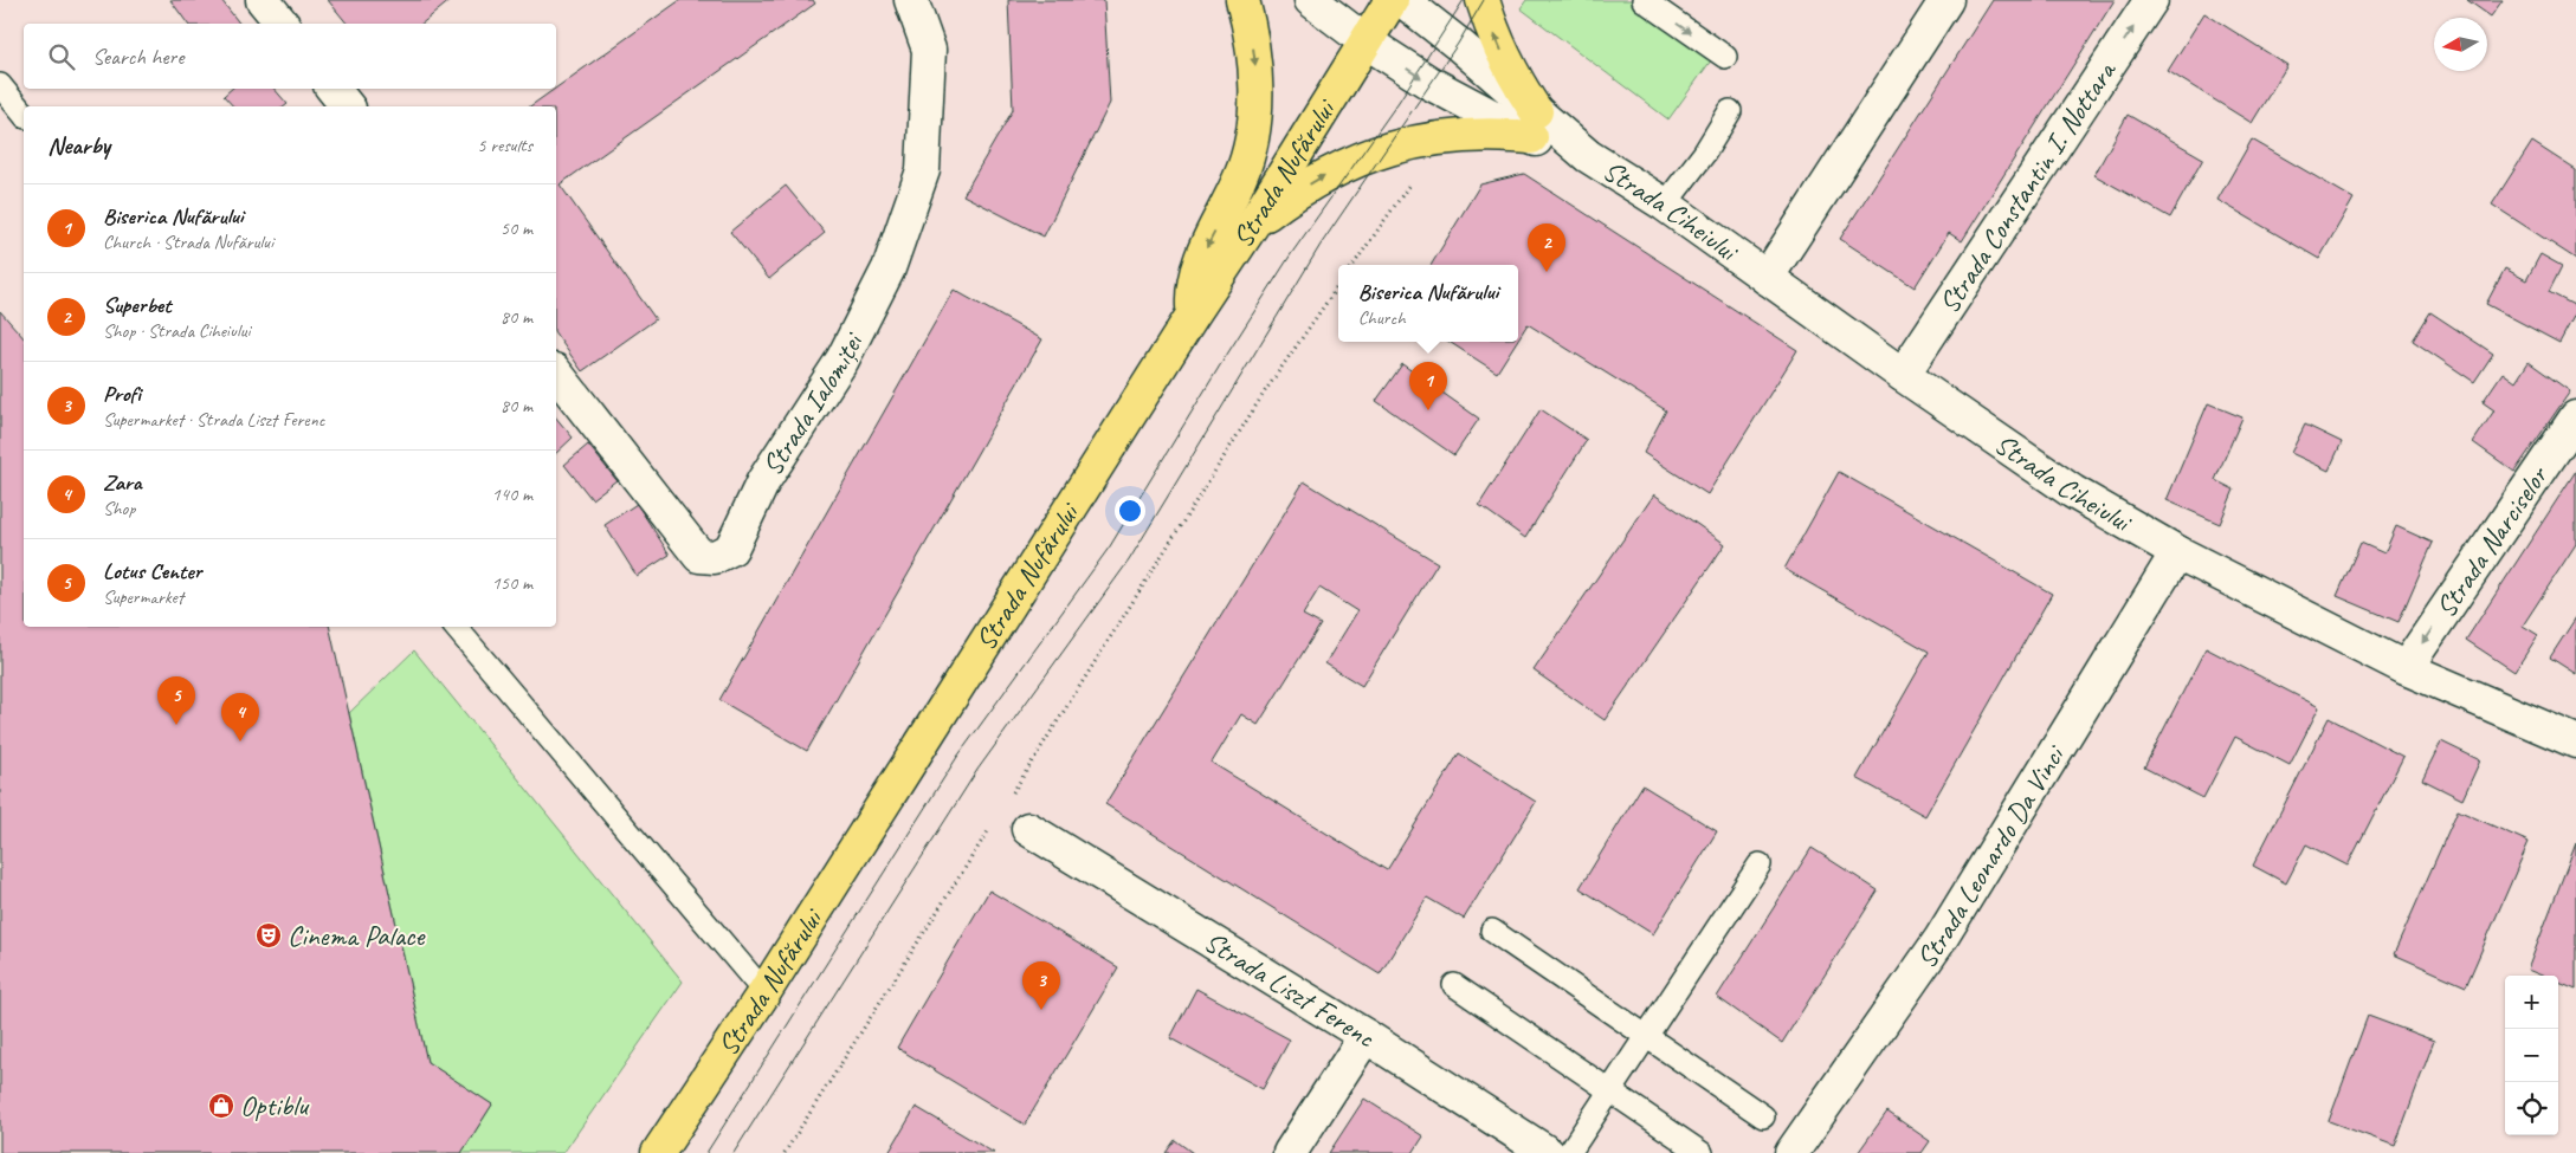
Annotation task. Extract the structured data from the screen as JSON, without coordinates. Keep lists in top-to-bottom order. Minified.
{"streets":{"main road":["Strada Nufărului"],"street":["Strada Constantin I. Nottara","Strada Ciheiului","Strada Ialomiței","Strada Narciselor","Strada Leonardo Da Vinci","Strada Liszt Ferenc"]},"crossings":[["Strada Nufărului","Strada Ciheiului"],["Strada Constantin I. Nottara","Strada Ciheiului"],["Strada Ciheiului","Strada Narciselor"],["Strada Ciheiului","Strada Leonardo Da Vinci"]],"one_way":["Strada Narciselor"],"places":{"theatre":["Cinema Palace"],"shop":["Optiblu"]},"north":"left","page":{"search":"Search here","heading":["Nearby","5 results"],"list":[{"mark":"1","name":"Biserica Nufărului","note":"Church · Strada Nufărului","value":"50 m"},{"mark":"2","name":"Superbet","note":"Shop · Strada Ciheiului","value":"80 m"},{"mark":"3","name":"Profi","note":"Supermarket · Strada Liszt Ferenc","value":"80 m"},{"mark":"4","name":"Zara","note":"Shop","value":"140 m"},{"mark":"5","name":"Lotus Center","note":"Supermarket","value":"150 m"}],"pins":["2","1","5","4","3"],"popup":["Biserica Nufărului","Church"],"map_buttons":["+","−"]}}
